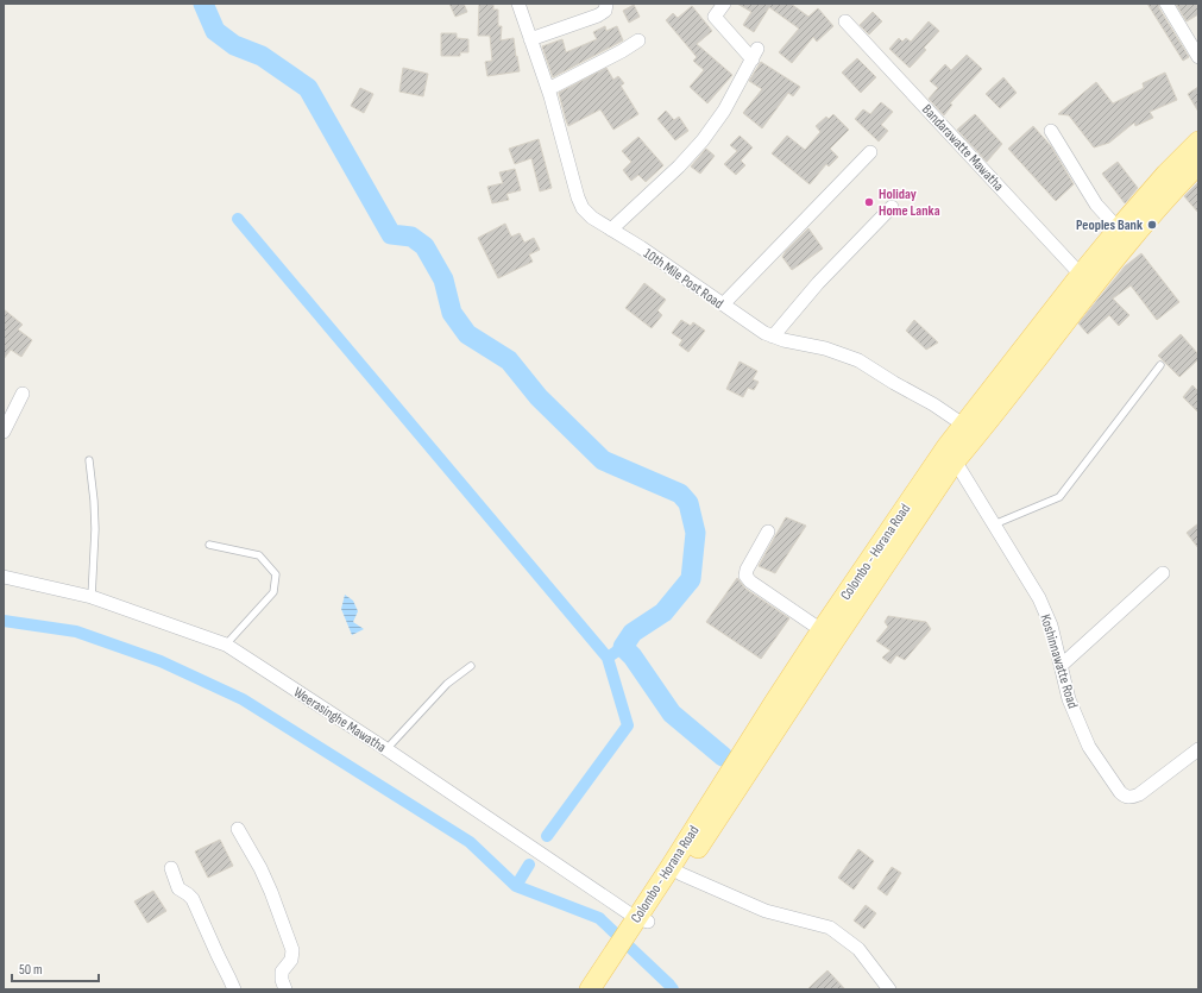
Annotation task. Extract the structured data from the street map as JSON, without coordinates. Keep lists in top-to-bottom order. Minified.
{"streets":{"main road":["Colombo - Horana Road"],"street":["Bandarawatte Mawatha","10th Mile Post Road","Koshinnawatte Road","Weerasinghe Mawatha"]},"crossings":[["Bandarawatte Mawatha","Colombo - Horana Road"],["10th Mile Post Road","Colombo - Horana Road"],["Colombo - Horana Road","Koshinnawatte Road"],["Colombo - Horana Road","Weerasinghe Mawatha"]],"places":["Holiday Home Lanka","Peoples Bank"],"scale_bar":"50 m"}
